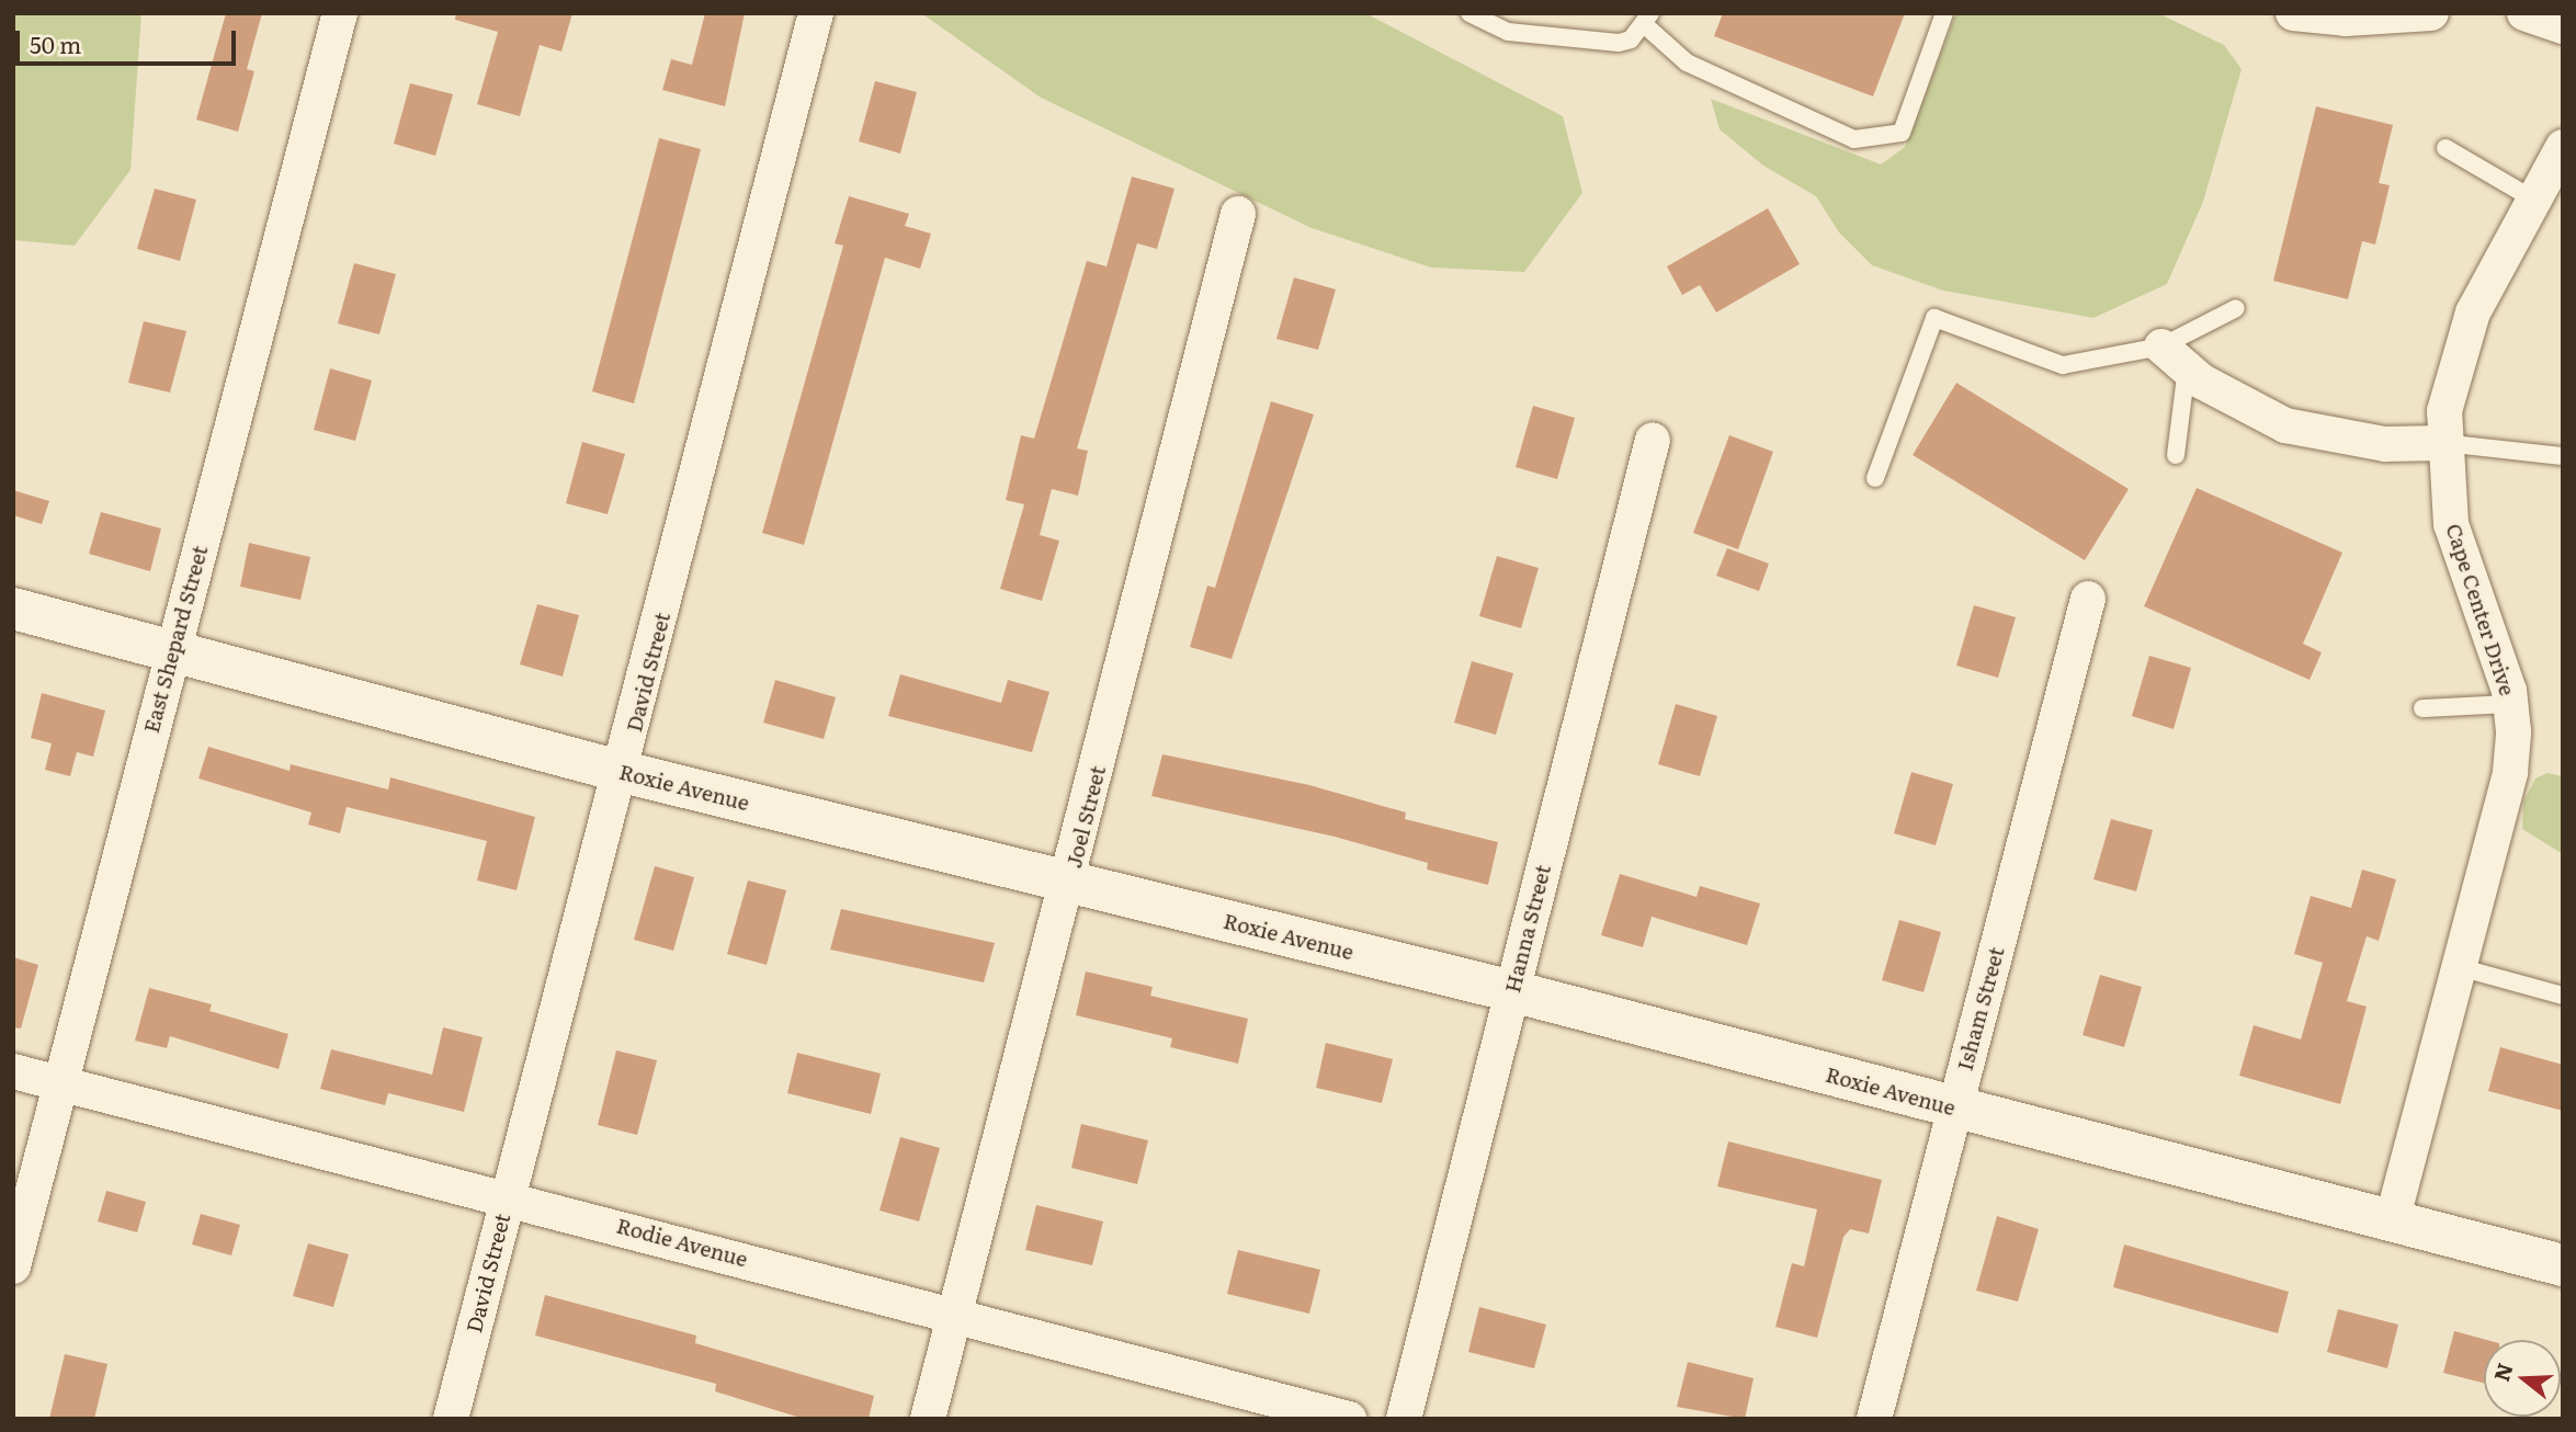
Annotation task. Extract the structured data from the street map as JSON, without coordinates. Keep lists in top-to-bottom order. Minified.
{"streets":{"street":["Cape Center Drive","East Shepard Street","David Street","Roxie Avenue","Joel Street","Hanna Street","Isham Street","Rodie Avenue"]},"crossings":[["Cape Center Drive","Roxie Avenue"],["East Shepard Street","Roxie Avenue"],["East Shepard Street","Rodie Avenue"],["David Street","Roxie Avenue"],["David Street","Rodie Avenue"],["Roxie Avenue","Joel Street"],["Roxie Avenue","Hanna Street"],["Roxie Avenue","Isham Street"],["Joel Street","Rodie Avenue"]],"scale_bar":"50 m","north":"left"}
